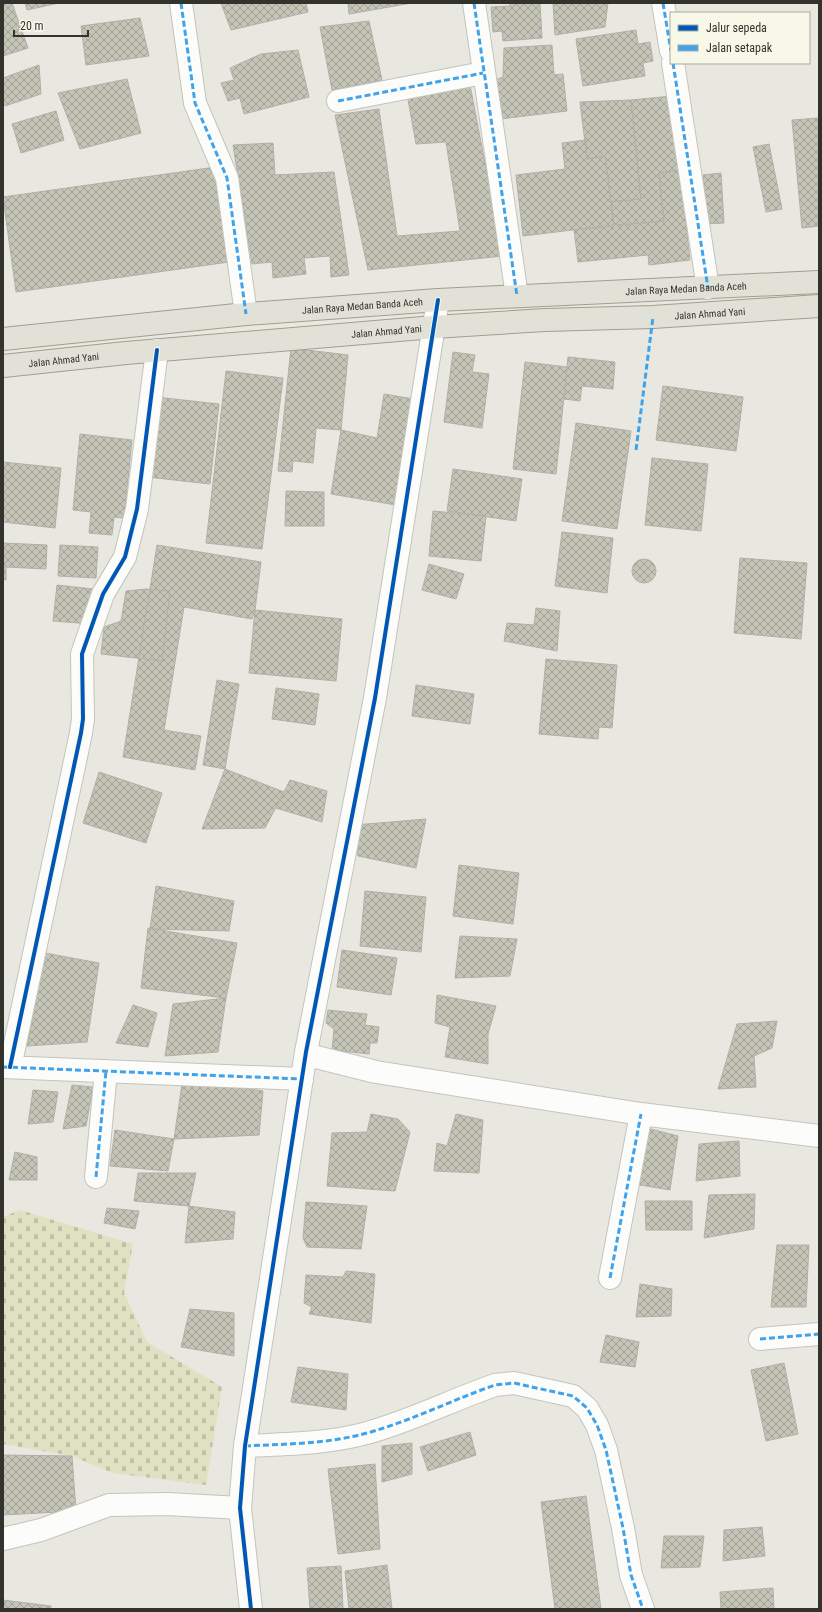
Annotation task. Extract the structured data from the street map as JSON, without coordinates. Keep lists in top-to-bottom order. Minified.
{"streets":{"main road":["Jalan Raya Medan Banda Aceh","Jalan Ahmad Yani"]},"legend":["Jalur sepeda","Jalan setapak"],"scale_bar":"20 m"}
